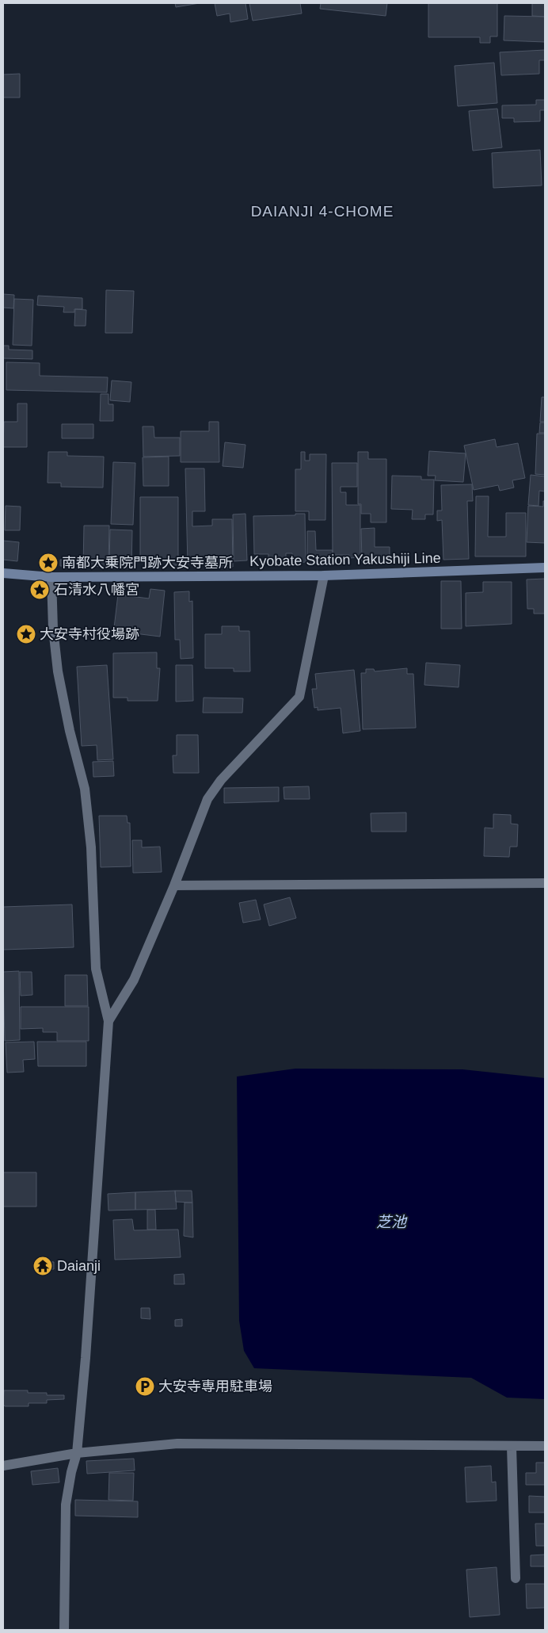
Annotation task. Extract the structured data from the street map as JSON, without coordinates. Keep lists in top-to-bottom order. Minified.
{"streets":{"main road":["Kyobate Station Yakushiji Line"]},"districts":["DAIANJI 4-CHOME"],"water":["芝池"],"places":{"place":["南都大乗院門跡大安寺墓所","石清水八幡宮","大安寺村役場跡"],"temple":["Daianji"],"parking":["大安寺専用駐車場"]}}
